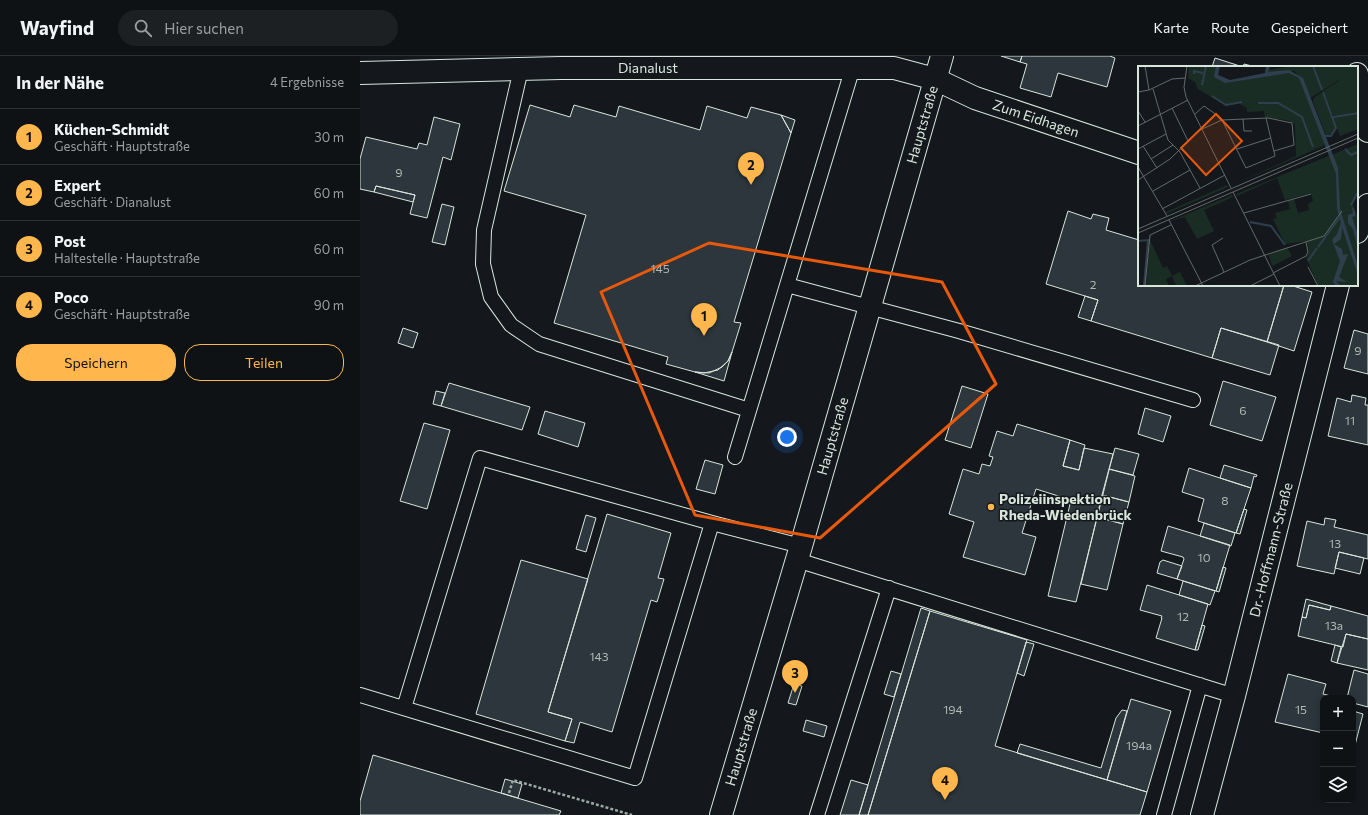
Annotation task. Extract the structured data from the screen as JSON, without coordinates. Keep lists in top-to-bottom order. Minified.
{"streets":{"street":["Dianalust","Zum Eidhagen","Hauptstraße","Dr.-Hoffmann-Straße"]},"crossings":[["Dianalust","Zum Eidhagen"],["Dianalust","Hauptstraße"],["Zum Eidhagen","Hauptstraße"]],"places":["Polizeiinspektion Rheda-Wiedenbrück"],"house_numbers":["9","145","2","9","6","11","8","13","10","12","13a","143","194","15","194a"],"page":{"header":"Wayfind","search":"Hier suchen","nav":["Karte","Route","Gespeichert"],"heading":["In der Nähe","4 Ergebnisse"],"list":[{"mark":"1","name":"Küchen-Schmidt","note":"Geschäft · Hauptstraße","value":"30 m"},{"mark":"2","name":"Expert","note":"Geschäft · Dianalust","value":"60 m"},{"mark":"3","name":"Post","note":"Haltestelle · Hauptstraße","value":"60 m"},{"mark":"4","name":"Poco","note":"Geschäft · Hauptstraße","value":"90 m"}],"pins":["2","1","3","4"],"buttons":["Speichern","Teilen"],"map_buttons":["+","−"]}}
